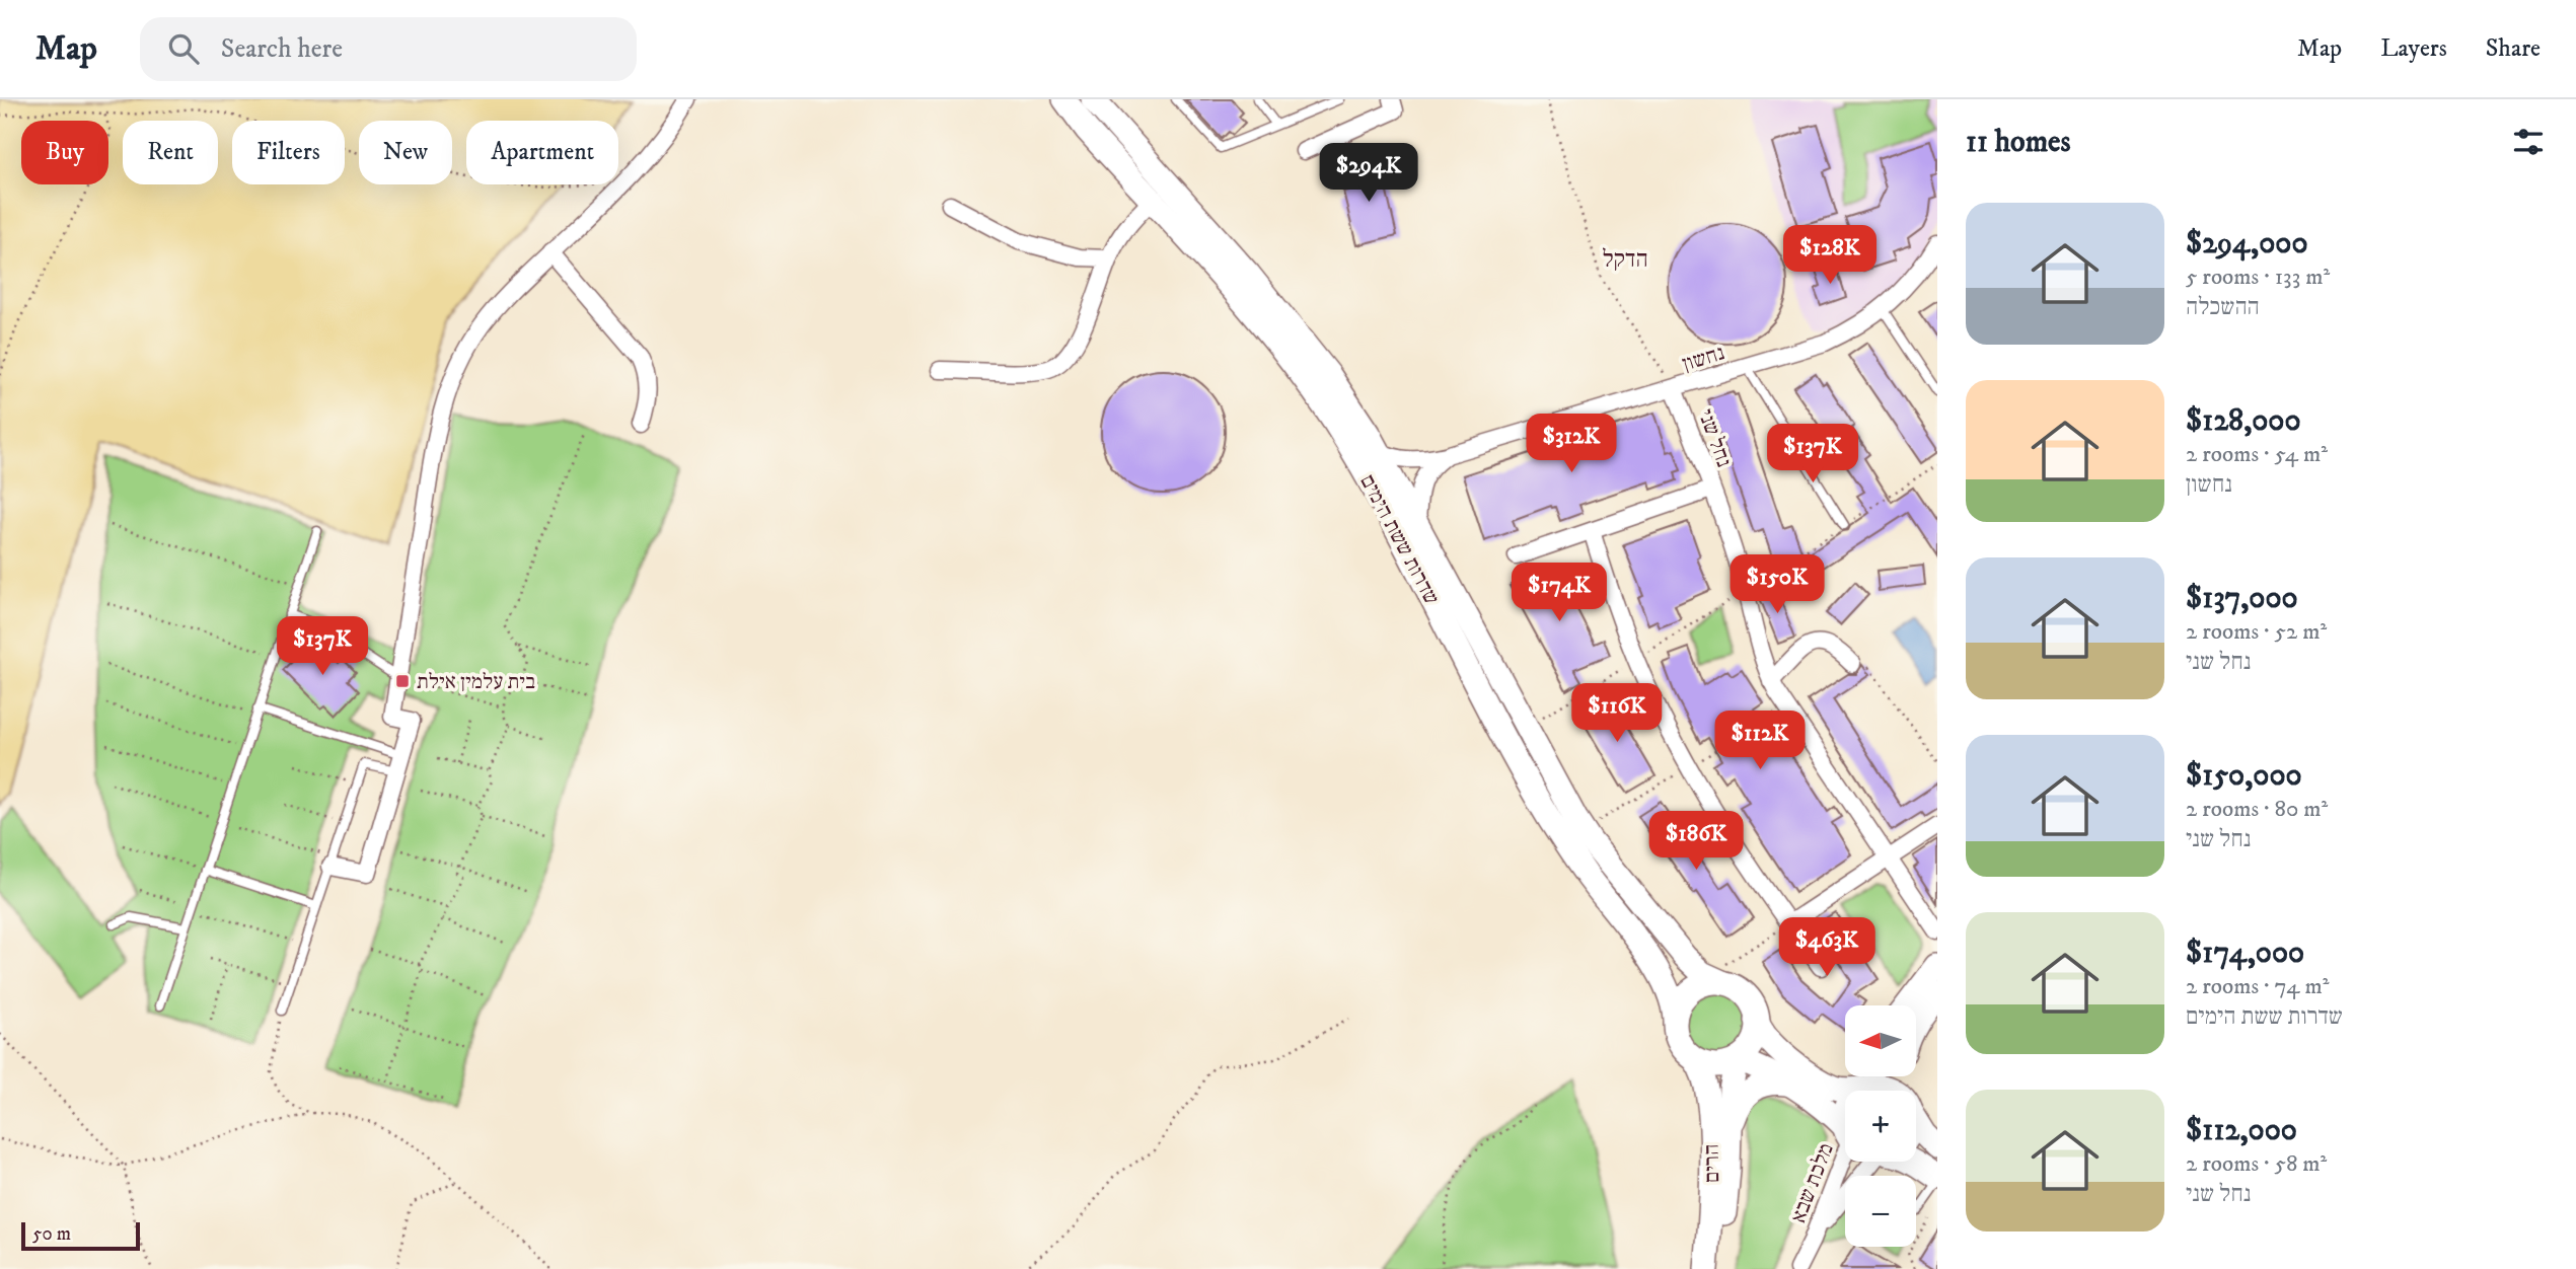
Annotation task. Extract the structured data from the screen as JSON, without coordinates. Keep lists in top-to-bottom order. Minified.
{"streets":{"main road":["שדרות ששת הימים","הרים"],"street":["נחשון","נחל שני","מלכת שבא"]},"crossings":[["נחשון","נחל שני"],["נחשון","שדרות ששת הימים"],["שדרות ששת הימים","הרים"]],"districts":["הדקל"],"places":{"transit":["בית עלמין אילת"]},"scale_bar":"50 m","north":"left","page":{"header":"Map","search":"Search here","nav":["Map","Layers","Share"],"heading":"11 homes","chip":["Buy","Rent","Filters","New","Apartment"],"price":["$294K","$128K","$312K","$137K","$150K","$174K","$137K","$116K","$112K","$186K","$463K"],"list":[{"name":"$294,000","note":"5 rooms · 133 m² · ההשכלה"},{"name":"$128,000","note":"2 rooms · 54 m² · נחשון"},{"name":"$137,000","note":"2 rooms · 52 m² · נחל שני"},{"name":"$150,000","note":"2 rooms · 80 m² · נחל שני"},{"name":"$174,000","note":"2 rooms · 74 m² · שדרות ששת הימים"},{"name":"$112,000","note":"2 rooms · 58 m² · נחל שני"}],"map_buttons":["+","−"],"scale":"50 m"}}
